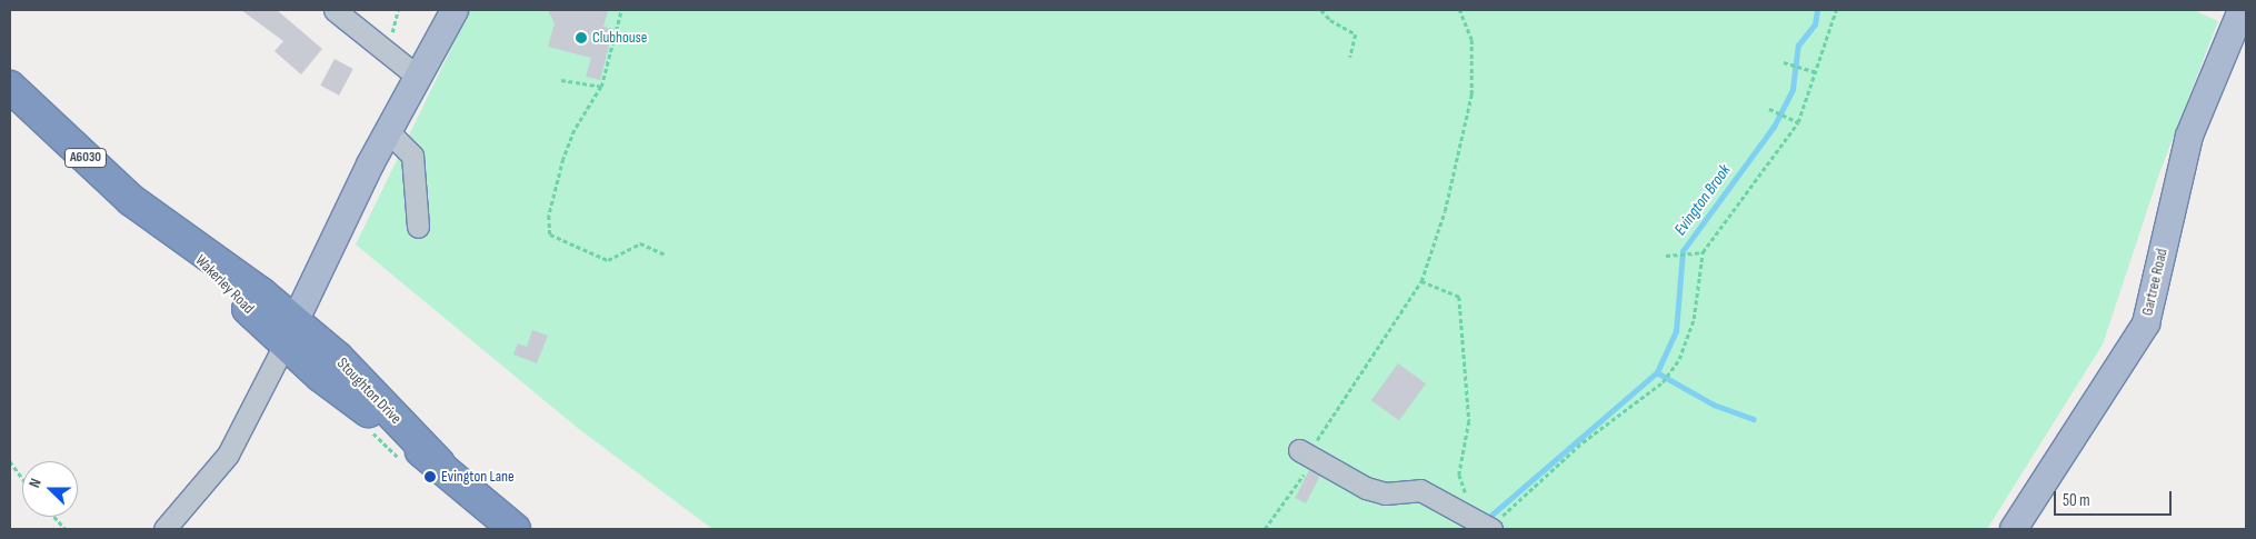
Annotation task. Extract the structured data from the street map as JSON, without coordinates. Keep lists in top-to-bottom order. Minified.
{"streets":{"highway":["A6030","Wakerley Road","Stoughton Drive"],"main road":["Gartree Road"]},"crossings":[["Wakerley Road","Stoughton Drive"]],"water":["Evington Brook"],"places":["Clubhouse","Evington Lane"],"scale_bar":"50 m","north":"left"}
